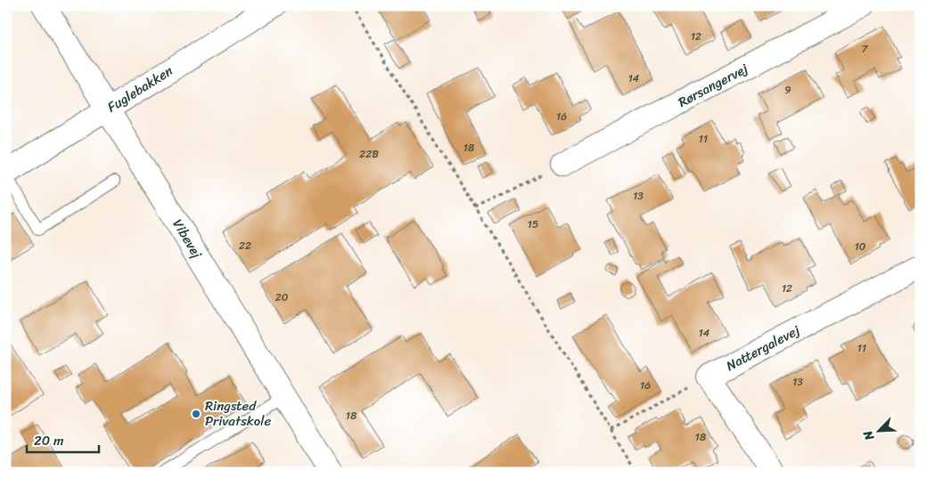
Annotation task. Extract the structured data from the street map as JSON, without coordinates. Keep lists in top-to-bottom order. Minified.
{"streets":{"street":["Rørsangervej","Fuglebakken","Vibevej","Nattergalevej"]},"crossings":[["Fuglebakken","Vibevej"]],"places":["Ringsted Privatskole"],"house_numbers":["12","7","14","9","16","11","18","22B","13","15","22","10","12","20","14","11","13","16","18","18"],"scale_bar":"20 m","north":"bottom left"}
